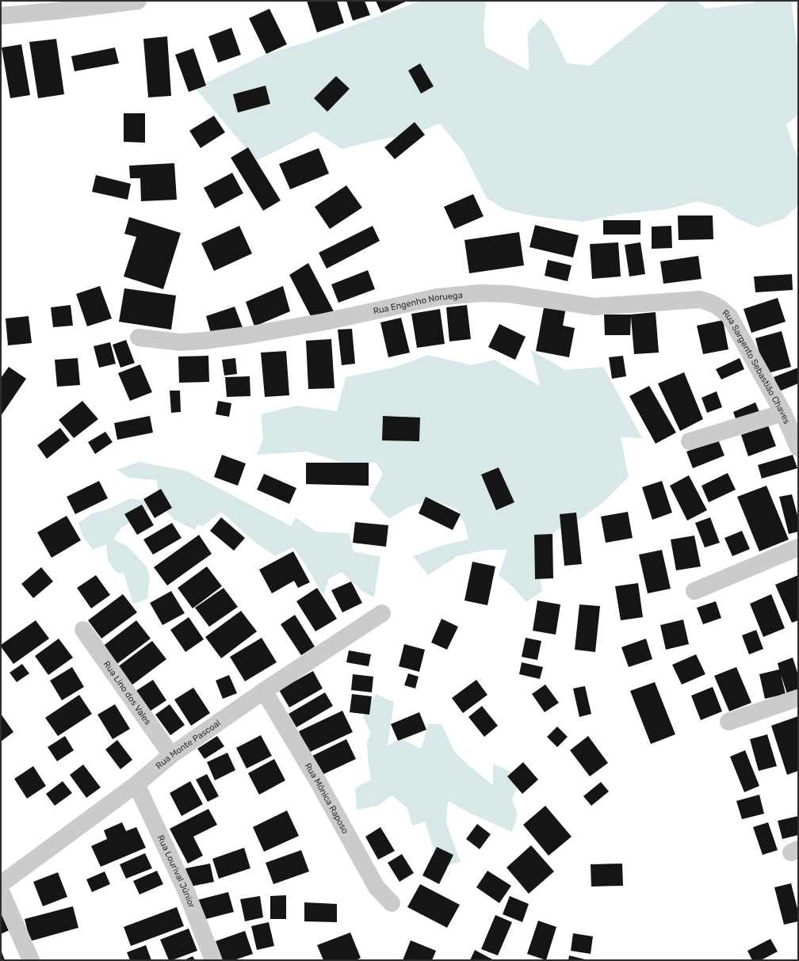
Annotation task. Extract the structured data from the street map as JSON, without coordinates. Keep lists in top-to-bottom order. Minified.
{"streets":{"street":["Rua Engenho Noruega","Rua Sargento Sebastião Chaves","Rua Lino dos Vales","Rua Monte Pascoal","Rua Mônica Raposo","Rua Lourival Júnior"]},"crossings":[["Rua Engenho Noruega","Rua Sargento Sebastião Chaves"],["Rua Lino dos Vales","Rua Monte Pascoal"],["Rua Monte Pascoal","Rua Mônica Raposo"],["Rua Monte Pascoal","Rua Lourival Júnior"]]}
